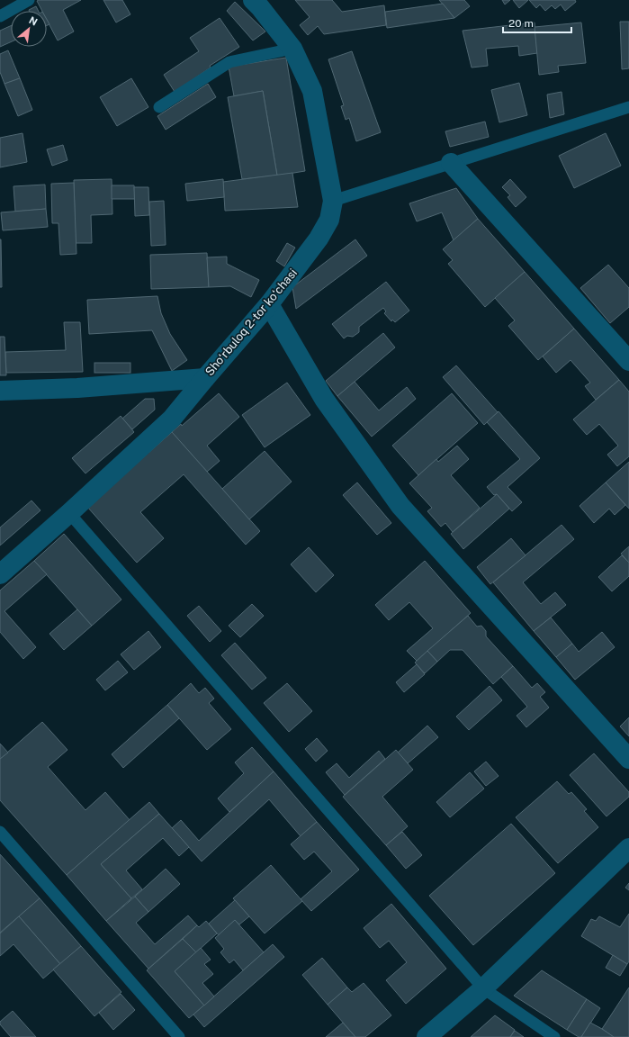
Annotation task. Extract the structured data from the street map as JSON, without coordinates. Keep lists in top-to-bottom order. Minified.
{"streets":{"street":["Shoʻrbuloq 2-tor koʻchasi"]},"scale_bar":"20 m","north":"top right"}
